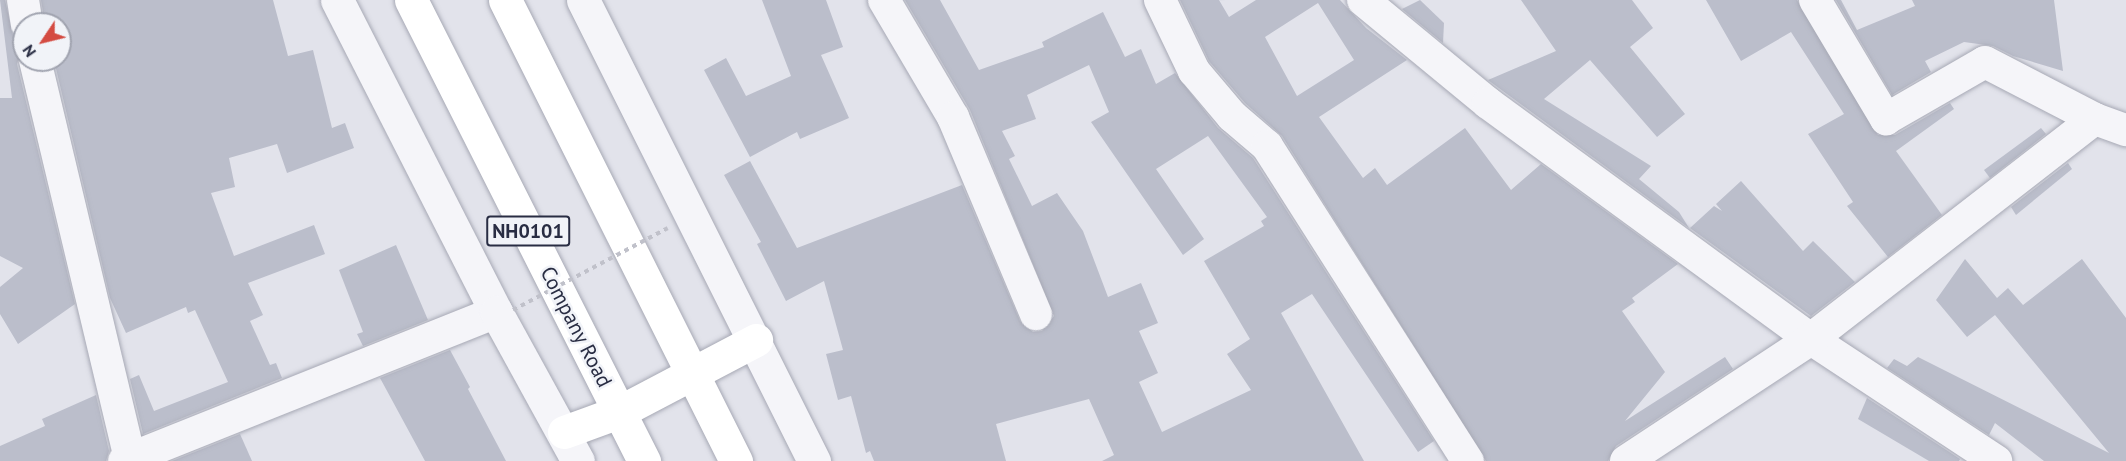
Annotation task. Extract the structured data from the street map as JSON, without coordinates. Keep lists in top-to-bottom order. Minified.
{"streets":{"highway":["NH0101","Company Road"]},"north":"bottom left"}
